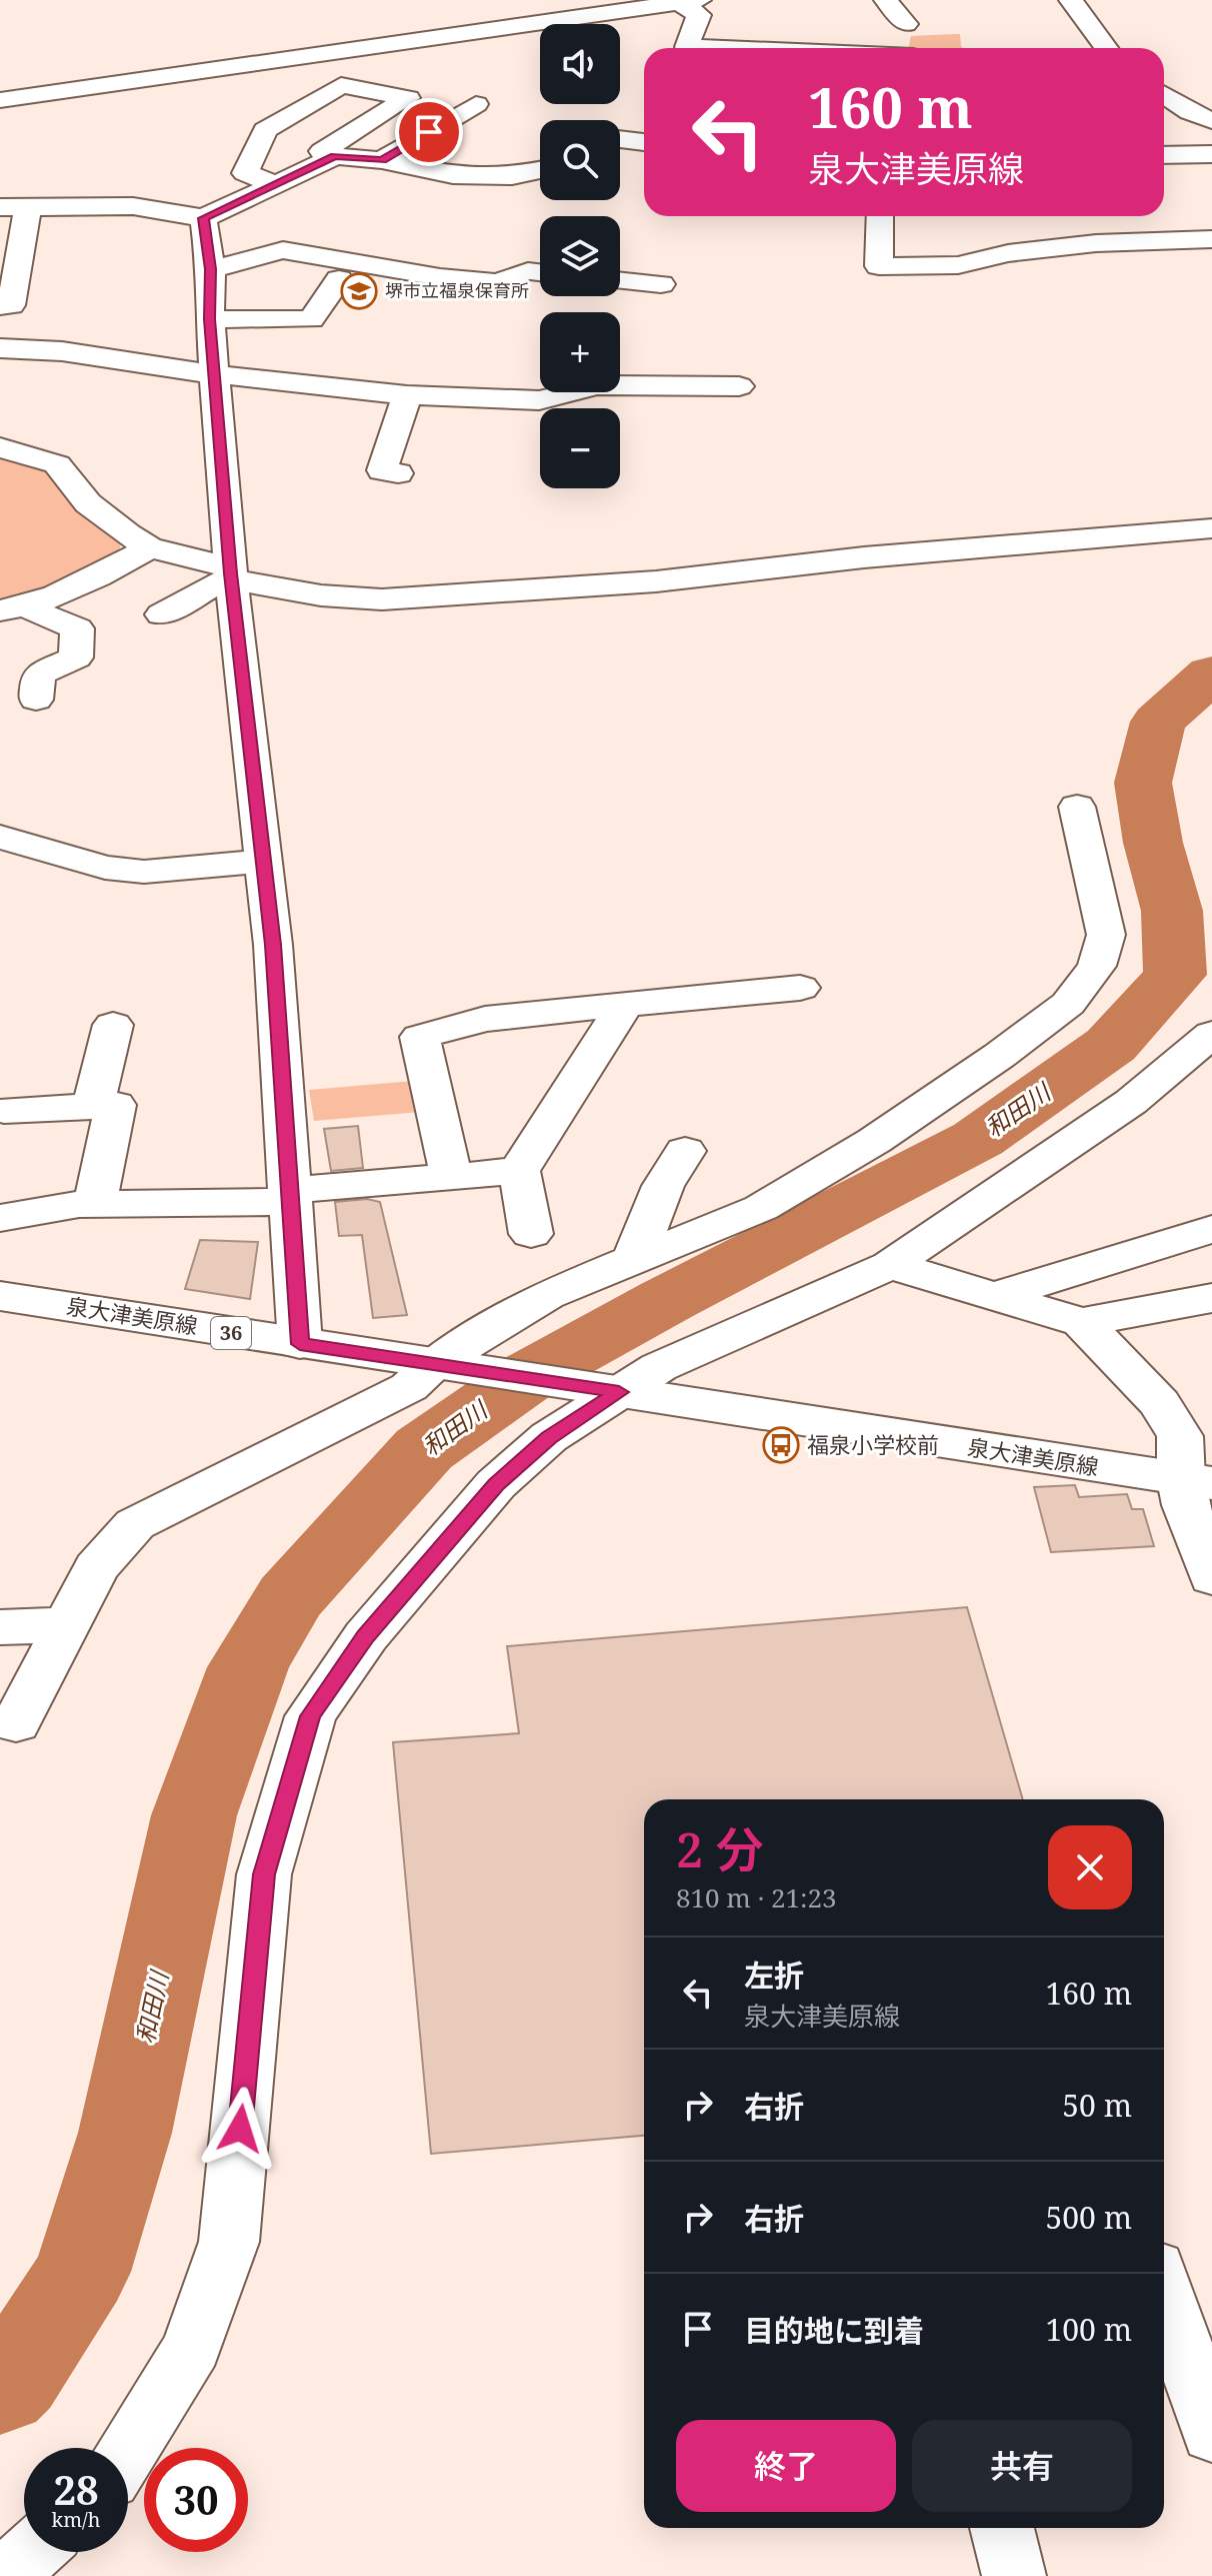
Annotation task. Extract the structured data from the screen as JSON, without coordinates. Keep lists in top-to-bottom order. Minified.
{"streets":{"street":["泉大津美原線","36"]},"water":["和田川"],"places":{"school or university":["堺市立福泉保育所"],"bus stop":["福泉小学校前"]},"page":{"map_buttons":["+","−"],"turn":["160 m","泉大津美原線"],"heading":["2 分","810 m · 21:23"],"list":[{"name":"左折","note":"泉大津美原線","value":"160 m"},{"name":"右折","value":"50 m"},{"name":"右折","value":"500 m"},{"name":"目的地に到着","value":"100 m"}],"buttons":["終了","共有"],"speed":"28 km/h","limit":"30"}}
